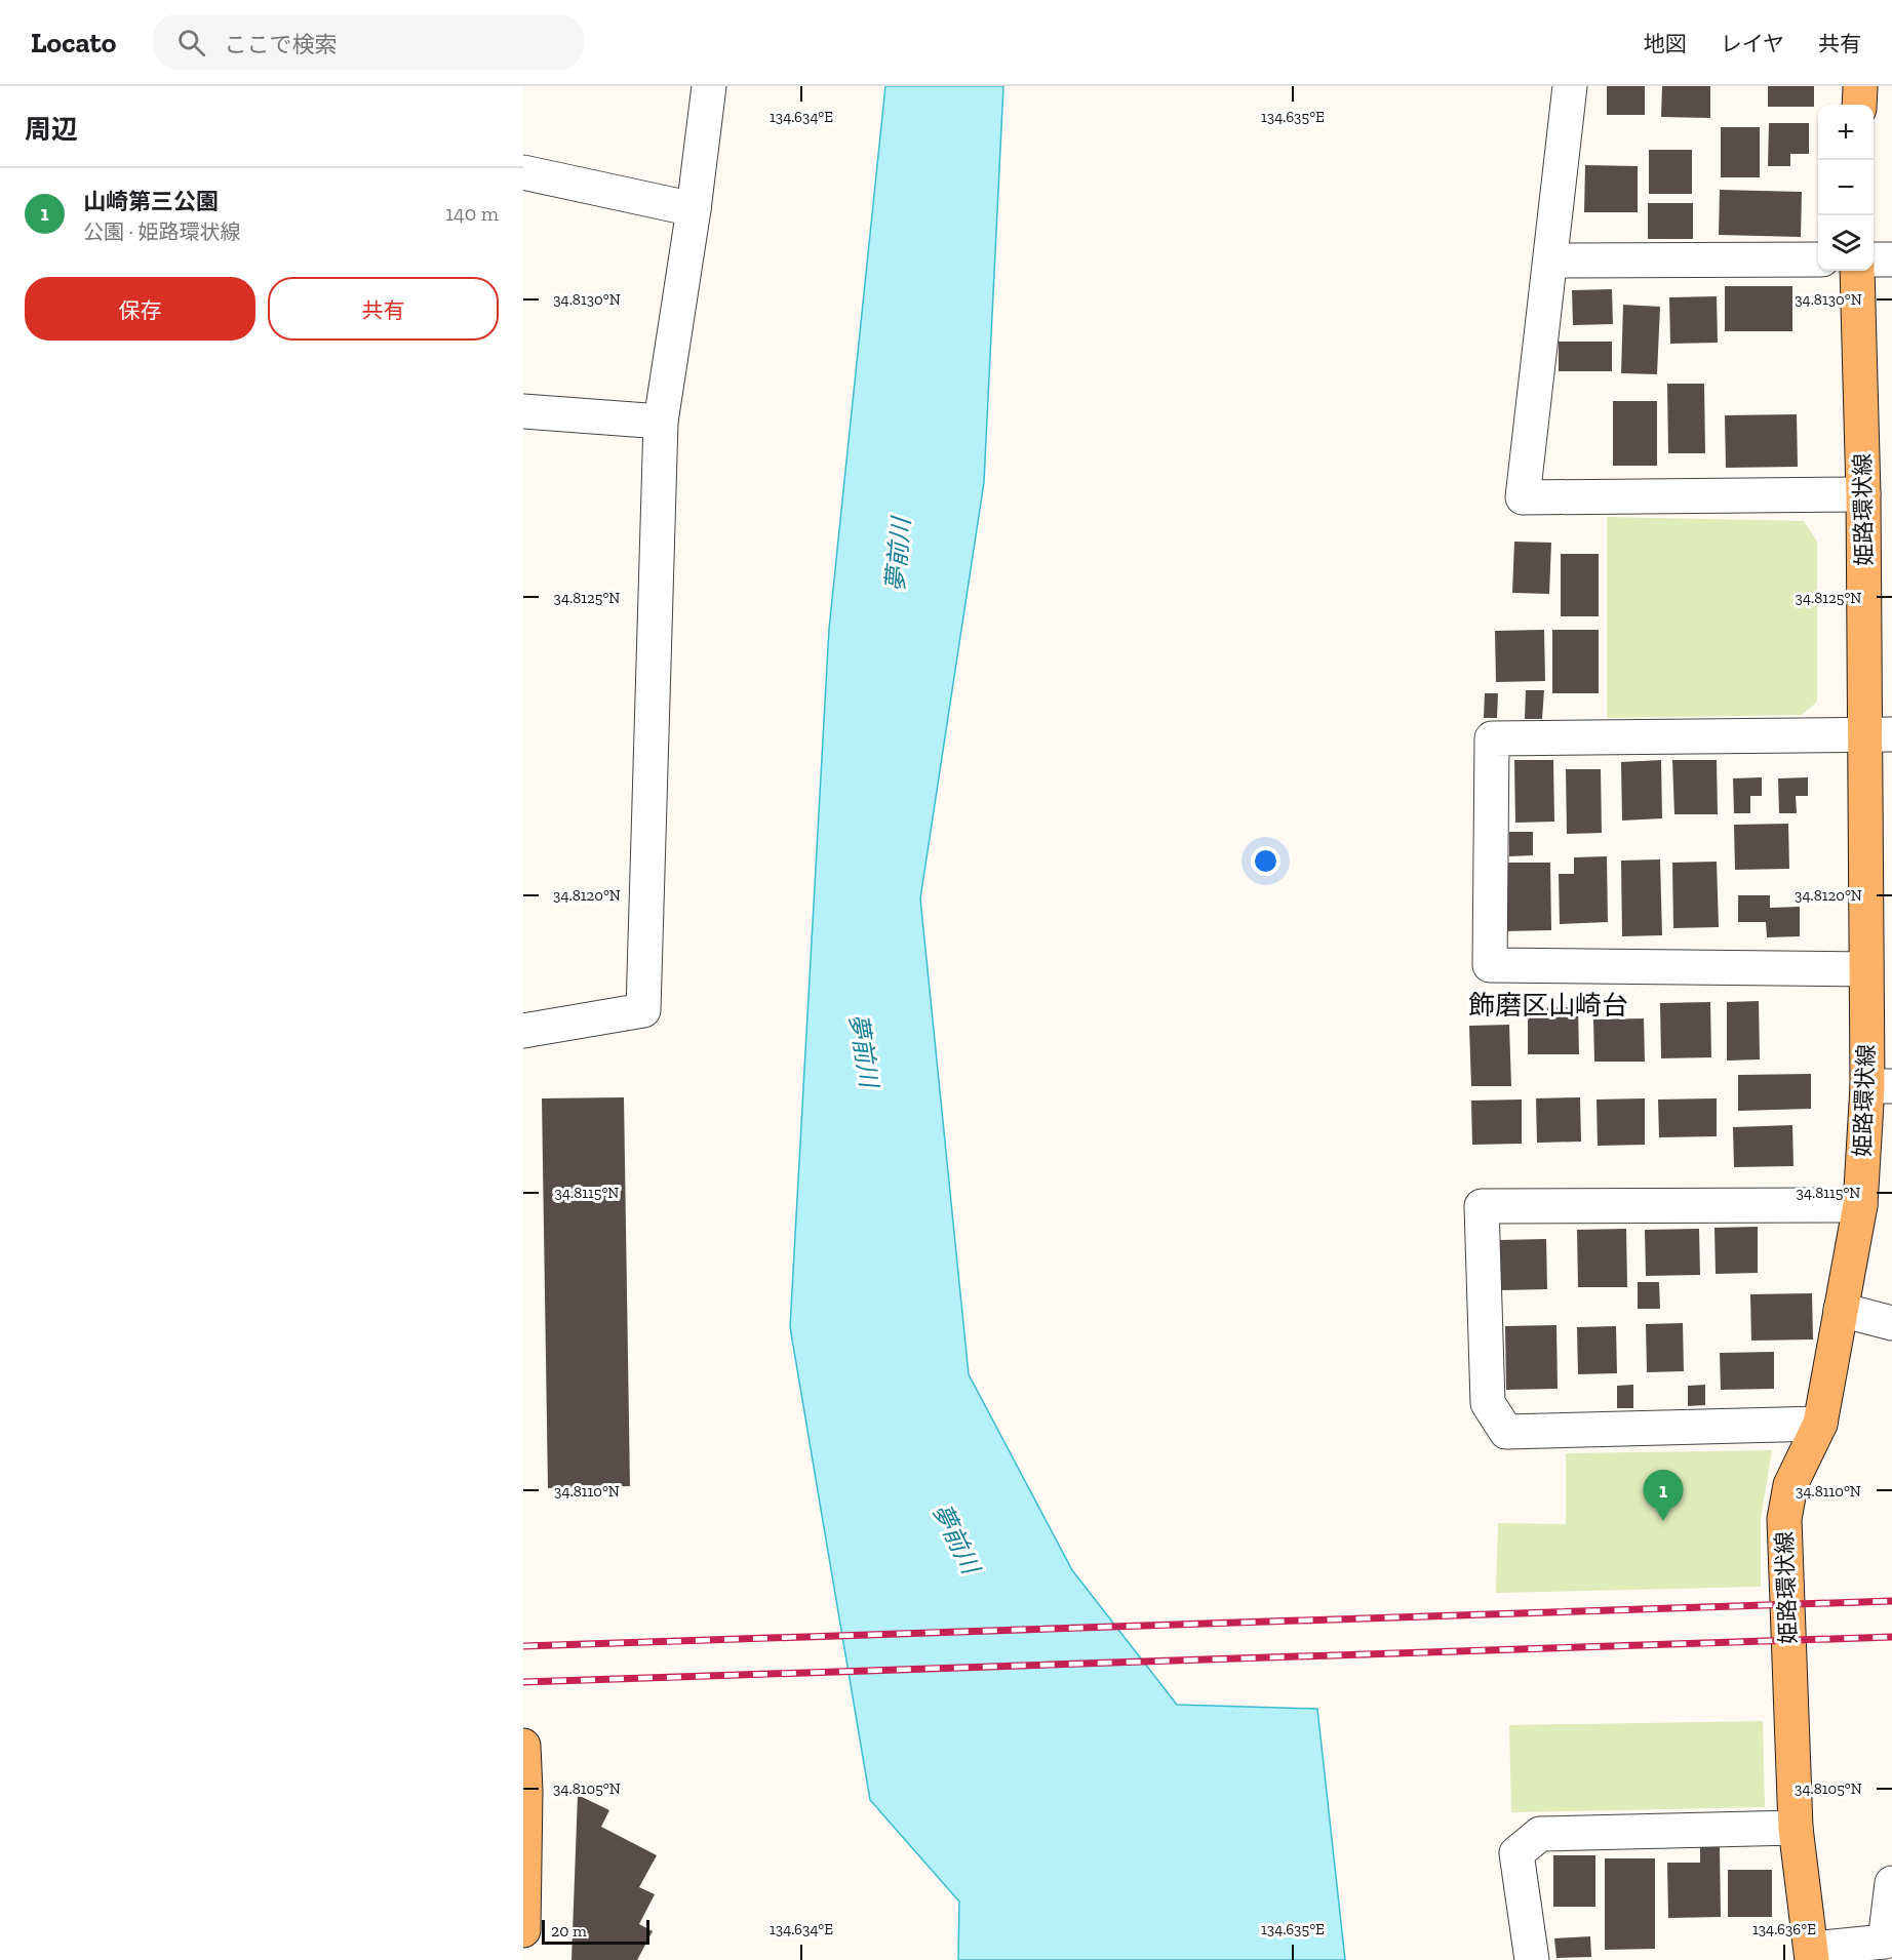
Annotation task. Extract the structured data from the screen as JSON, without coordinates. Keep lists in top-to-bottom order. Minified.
{"streets":{"main road":["姫路環状線"]},"districts":["飾磨区山崎台"],"water":["夢前川"],"scale_bar":"20 m","page":{"header":"Locato","search":"ここで検索","nav":["地図","レイヤ","共有"],"heading":"周辺","map_buttons":["+","−"],"list":[{"mark":"1","name":"山崎第三公園","note":"公園 · 姫路環状線","value":"140 m"}],"buttons":["保存","共有"],"pins":"1","scale":"20 m"},"coordinates":["134.634°E","134.635°E","34.8130°N","34.8125°N","34.8120°N","34.8115°N","34.8110°N","34.8105°N","134.636°E"]}
